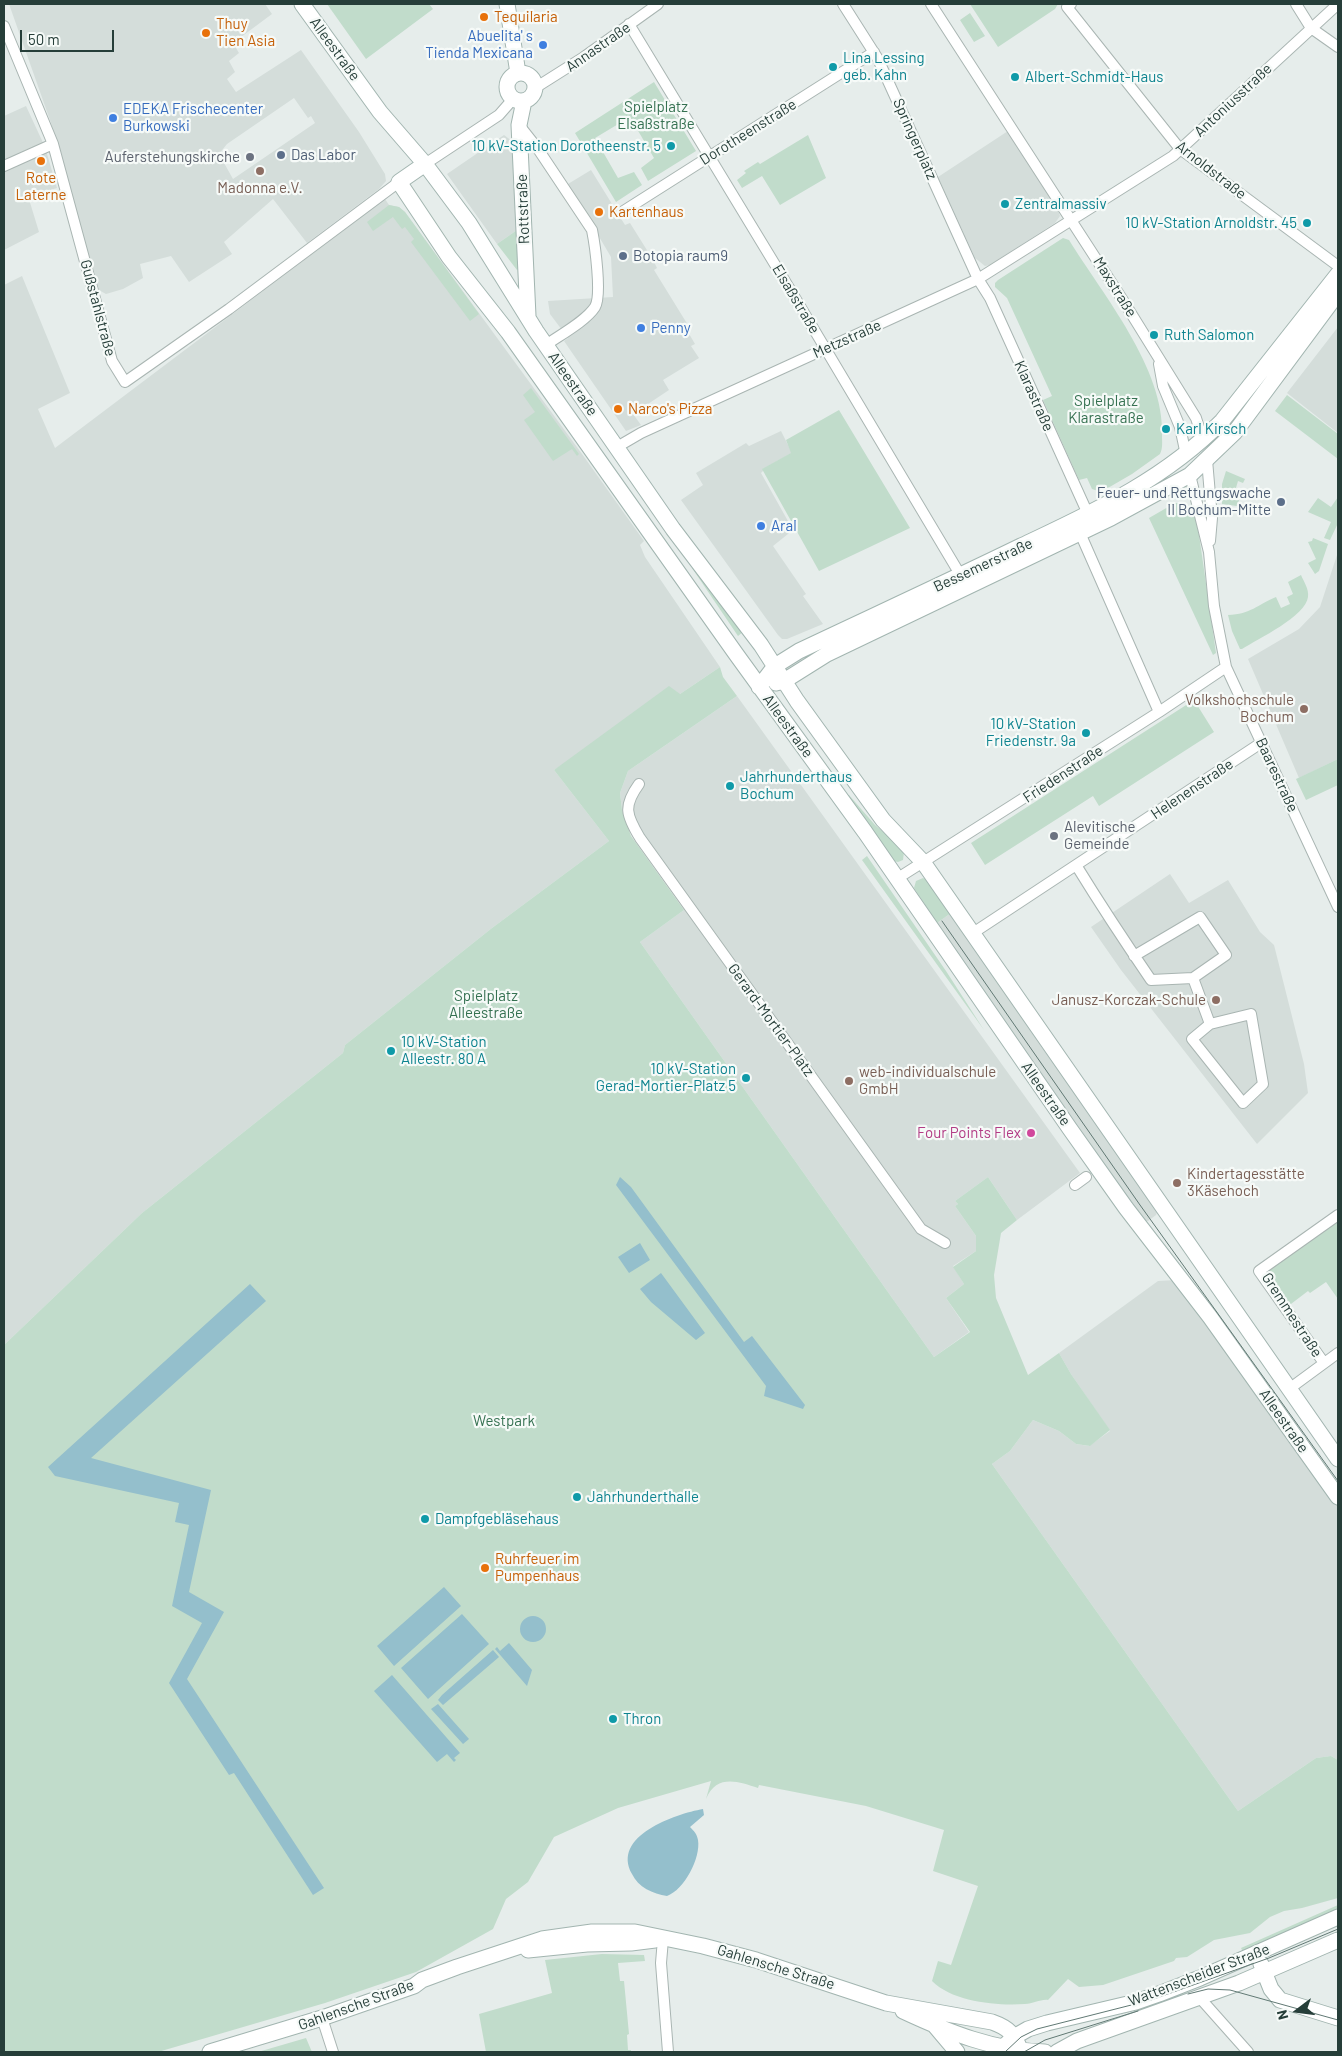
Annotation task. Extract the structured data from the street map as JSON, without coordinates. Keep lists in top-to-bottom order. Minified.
{"streets":{"main road":["Alleestraße","Rottstraße","Bessemerstraße","Gahlensche Straße","Wattenscheider Straße"],"street":["Annastraße","Antoniusstraße","Dorotheenstraße","Springerplatz","Arnoldstraße","Maxstraße","Elsaßstraße","Gußstahlstraße","Metzstraße","Klarastraße","Friedenstraße","Baarestraße","Helenenstraße","Gerard-Mortier-Platz","Gremmestraße"]},"crossings":[["Annastraße","Rottstraße"],["Annastraße","Elsaßstraße"],["Alleestraße","Rottstraße"],["Alleestraße","Gußstahlstraße"],["Alleestraße","Metzstraße"],["Alleestraße","Bessemerstraße"],["Alleestraße","Friedenstraße"],["Alleestraße","Helenenstraße"],["Antoniusstraße","Arnoldstraße"],["Antoniusstraße","Maxstraße"],["Antoniusstraße","Metzstraße"],["Dorotheenstraße","Springerplatz"],["Dorotheenstraße","Elsaßstraße"],["Springerplatz","Metzstraße"],["Springerplatz","Klarastraße"],["Maxstraße","Metzstraße"],["Maxstraße","Bessemerstraße"],["Elsaßstraße","Metzstraße"],["Elsaßstraße","Bessemerstraße"],["Metzstraße","Klarastraße"],["Klarastraße","Bessemerstraße"],["Bessemerstraße","Baarestraße"],["Friedenstraße","Baarestraße"],["Baarestraße","Helenenstraße"],["Gahlensche Straße","Wattenscheider Straße"]],"parks":["Spielplatz Elsaßstraße","Spielplatz Klarastraße","Spielplatz Alleestraße","Westpark"],"places":["Tequilaria","Thuy Tien Asia","Abuelita' s Tienda Mexicana","Lina Lessing geb. Kahn","Albert-Schmidt-Haus","EDEKA Frischecenter Burkowski","10 kV-Station Dorotheenstr. 5","Das Labor","Auferstehungskirche","Rote Laterne","Madonna e.V.","Zentralmassiv","Kartenhaus","10 kV-Station Arnoldstr. 45","Botopia raum9","Penny","Ruth Salomon","Narco's Pizza","Karl Kirsch","Feuer- und Rettungswache II Bochum-Mitte","Aral","Volkshochschule Bochum","10 kV-Station Friedenstr. 9a","Jahrhunderthaus Bochum","Alevitische Gemeinde","Janusz-Korczak-Schule","10 kV-Station Alleestr. 80 A","10 kV-Station Gerad-Mortier-Platz 5","web-individualschule GmbH","Four Points Flex","Kindertagesstätte 3Käsehoch","Jahrhunderthalle","Dampfgebläsehaus","Ruhrfeuer im Pumpenhaus","Thron"],"scale_bar":"50 m","north":"left"}
